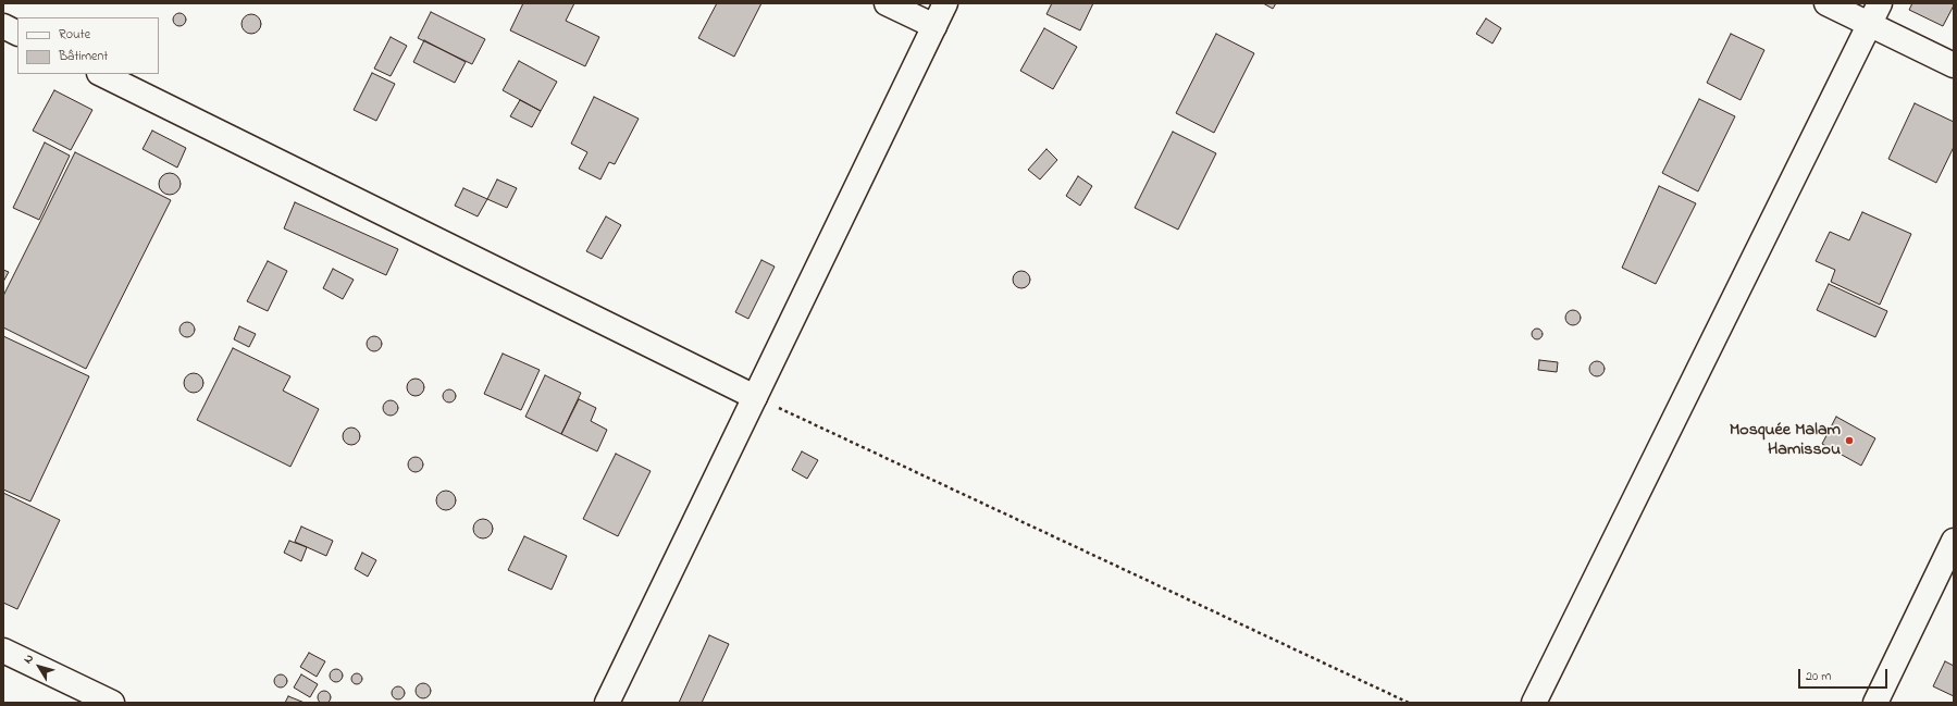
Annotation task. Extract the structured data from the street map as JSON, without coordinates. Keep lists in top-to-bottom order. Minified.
{"places":["Mosquée Malam Hamissou"],"legend":["Route","Bâtiment"],"scale_bar":"20 m","north":"top left"}
